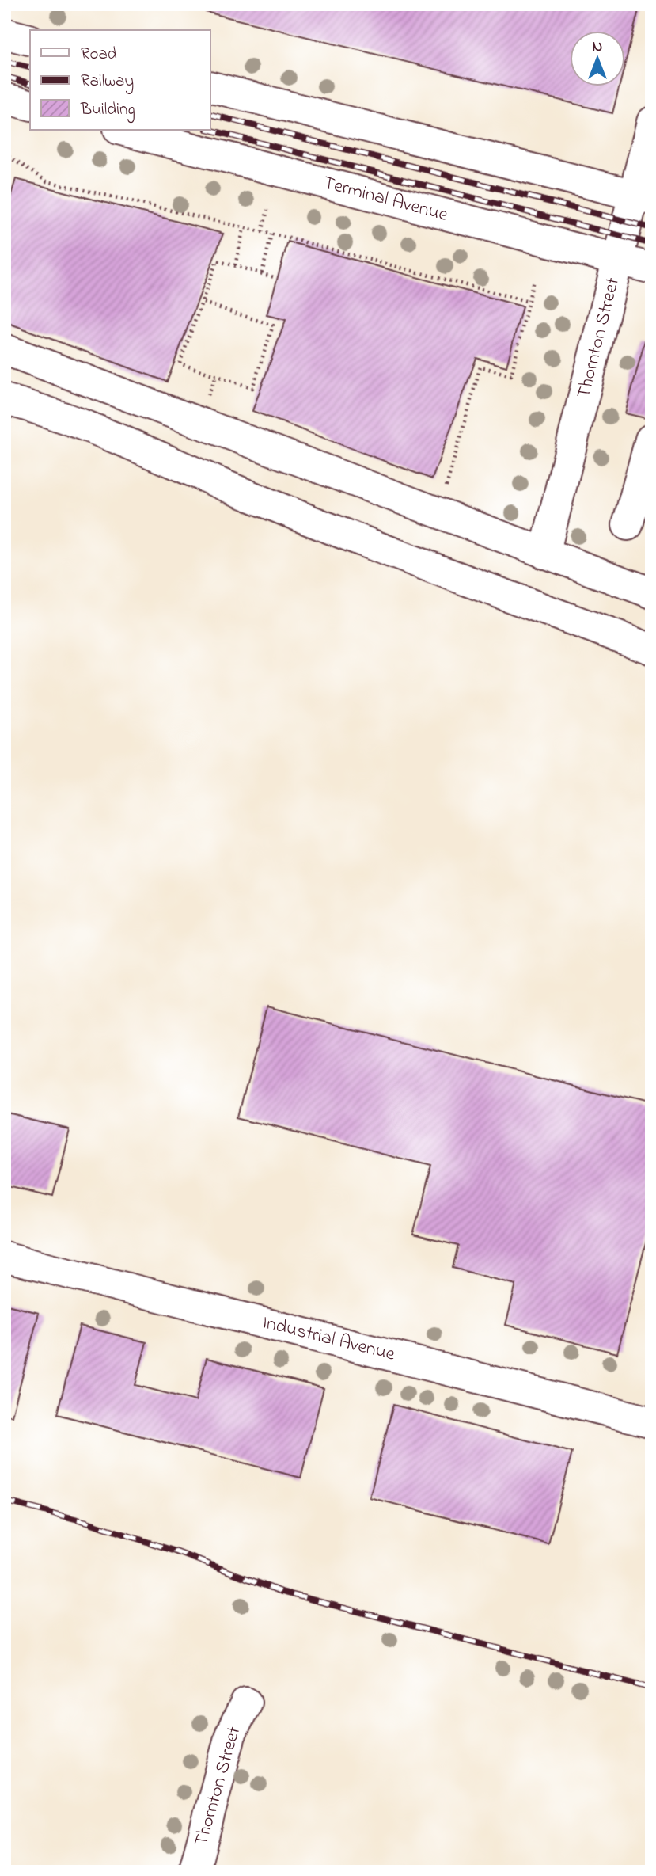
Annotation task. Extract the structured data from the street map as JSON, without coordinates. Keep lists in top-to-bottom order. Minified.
{"streets":{"street":["Terminal Avenue","Thornton Street","Industrial Avenue"]},"crossings":[["Terminal Avenue","Thornton Street"]],"legend":["Road","Railway","Building"],"north":"top"}
